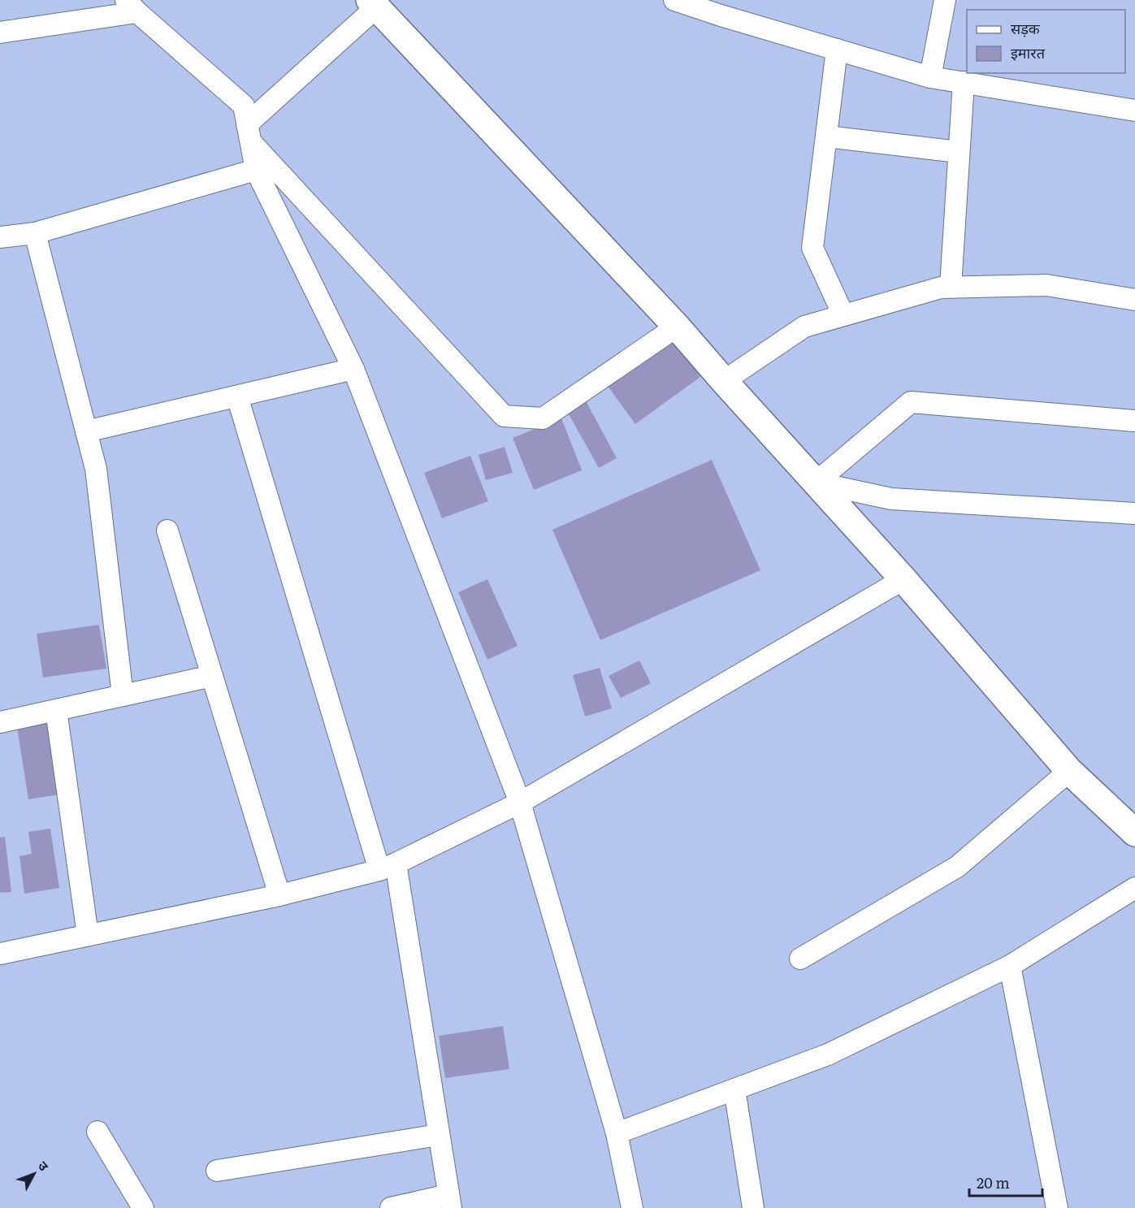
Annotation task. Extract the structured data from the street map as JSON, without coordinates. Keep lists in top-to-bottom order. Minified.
{"legend":["सड़क","इमारत"],"scale_bar":"20 m","north":"top right"}
